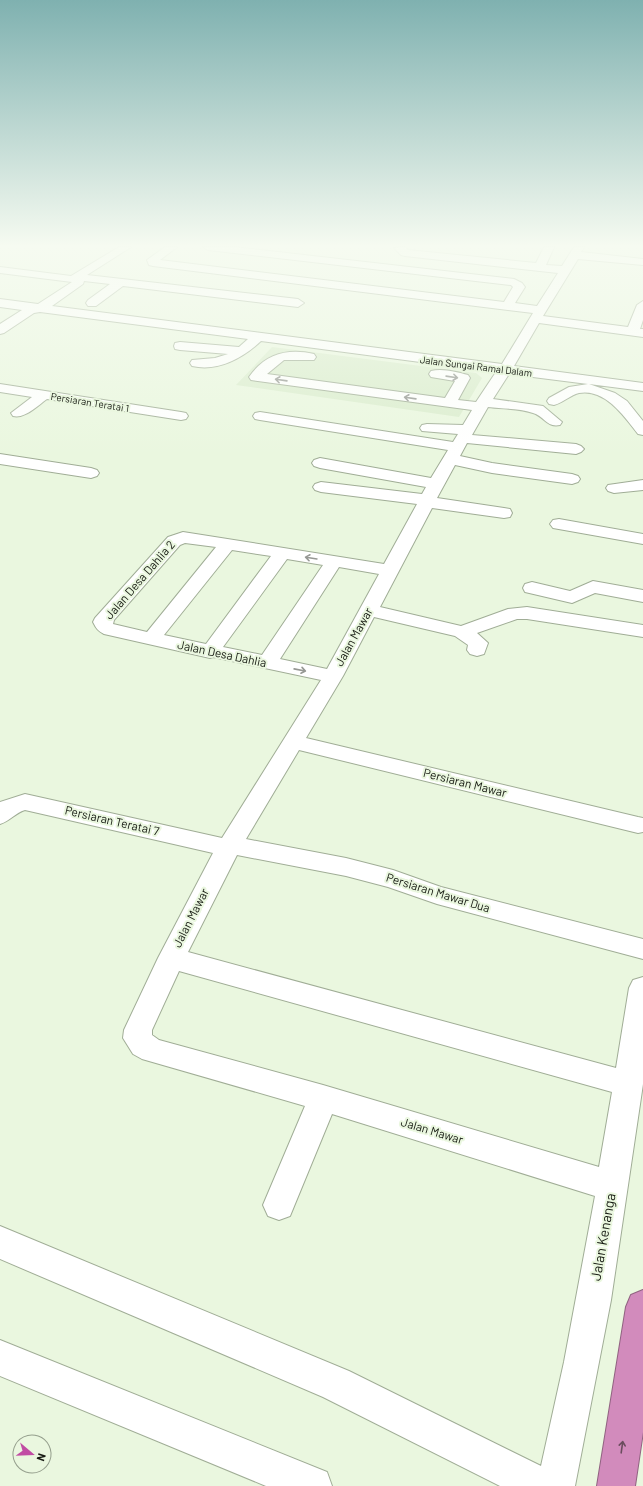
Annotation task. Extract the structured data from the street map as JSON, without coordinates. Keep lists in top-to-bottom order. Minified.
{"streets":{"street":["Jalan Sungai Ramal Dalam","Persiaran Teratai 1","Jalan Desa Dahlia 2","Jalan Mawar","Jalan Desa Dahlia","Persiaran Mawar","Persiaran Teratai 7","Persiaran Mawar Dua","Jalan Kenanga"]},"crossings":[["Jalan Sungai Ramal Dalam","Jalan Mawar"],["Jalan Desa Dahlia 2","Jalan Desa Dahlia"],["Jalan Mawar","Jalan Desa Dahlia"],["Jalan Mawar","Persiaran Mawar"],["Jalan Mawar","Persiaran Teratai 7"],["Jalan Mawar","Persiaran Mawar Dua"],["Jalan Mawar","Jalan Kenanga"],["Persiaran Teratai 7","Persiaran Mawar Dua"]],"north":"right"}
